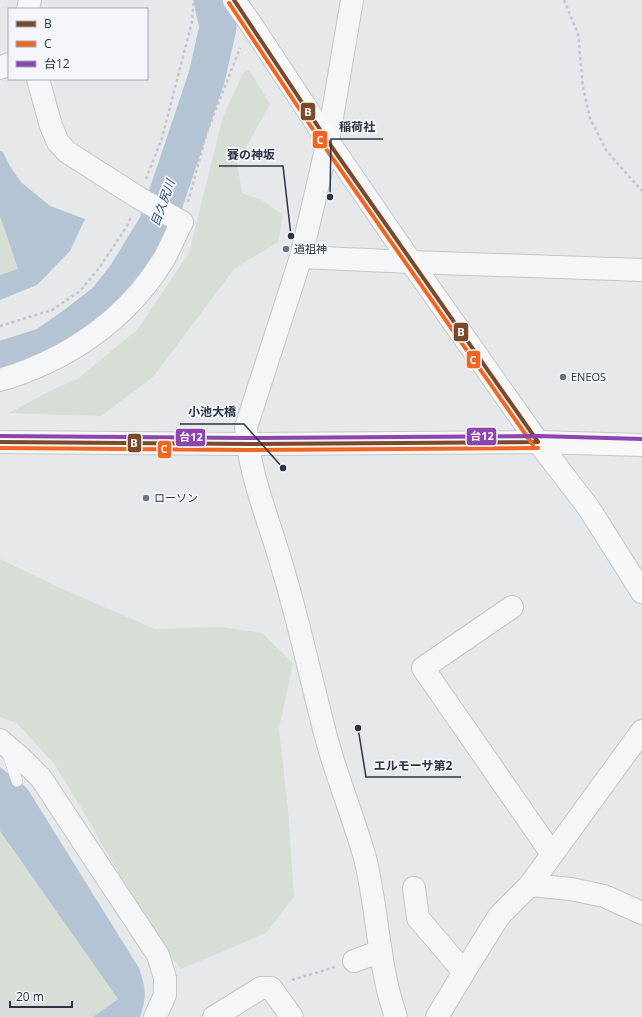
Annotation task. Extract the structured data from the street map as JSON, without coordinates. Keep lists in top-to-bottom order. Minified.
{"water":["目久尻川"],"places":["稲荷社","賽の神坂","道祖神","ENEOS","小池大橋","ローソン","エルモーサ第2"],"lines":["transit line B","transit line C","transit line 台12"],"legend":["B","C","台12"],"scale_bar":"20 m"}
